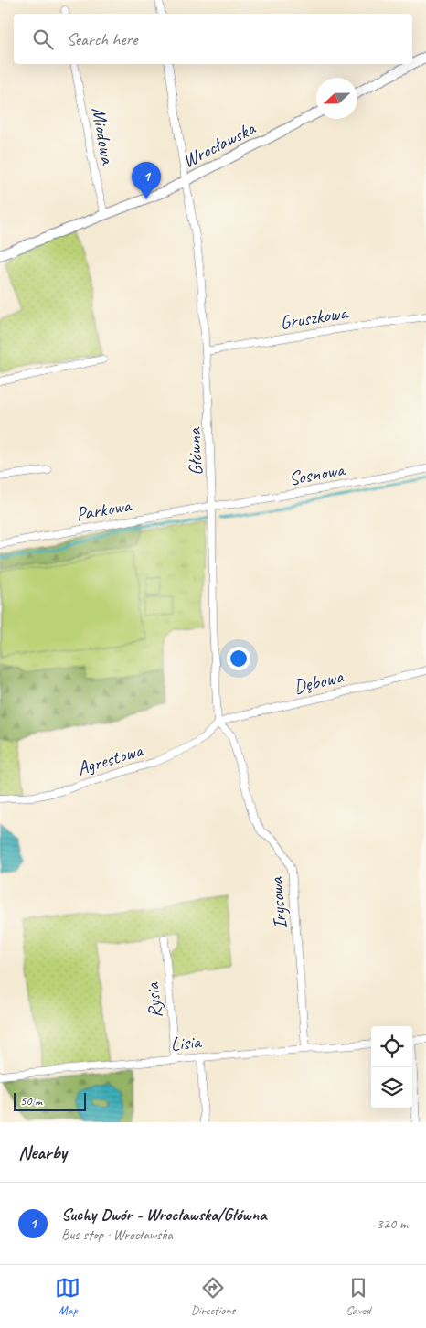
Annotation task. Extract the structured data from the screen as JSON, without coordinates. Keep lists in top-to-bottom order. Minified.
{"streets":{"street":["Miodowa","Wrocławska","Gruszkowa","Główna","Sosnowa","Parkowa","Dębowa","Agrestowa","Irysowa","Rysia","Lisia"]},"crossings":[["Miodowa","Wrocławska"],["Wrocławska","Główna"],["Gruszkowa","Główna"],["Główna","Sosnowa"],["Główna","Parkowa"],["Główna","Dębowa"],["Główna","Agrestowa"],["Główna","Irysowa"],["Sosnowa","Parkowa"],["Dębowa","Agrestowa"],["Dębowa","Irysowa"],["Agrestowa","Irysowa"],["Irysowa","Lisia"],["Rysia","Lisia"]],"scale_bar":"50 m","north":"left","page":{"search":"Search here","pins":"1","scale":"50 m","heading":"Nearby","list":[{"mark":"1","name":"Suchy Dwór - Wrocławska/Główna","note":"Bus stop · Wrocławska","value":"320 m"}],"nav":["Map","Directions","Saved"]}}
